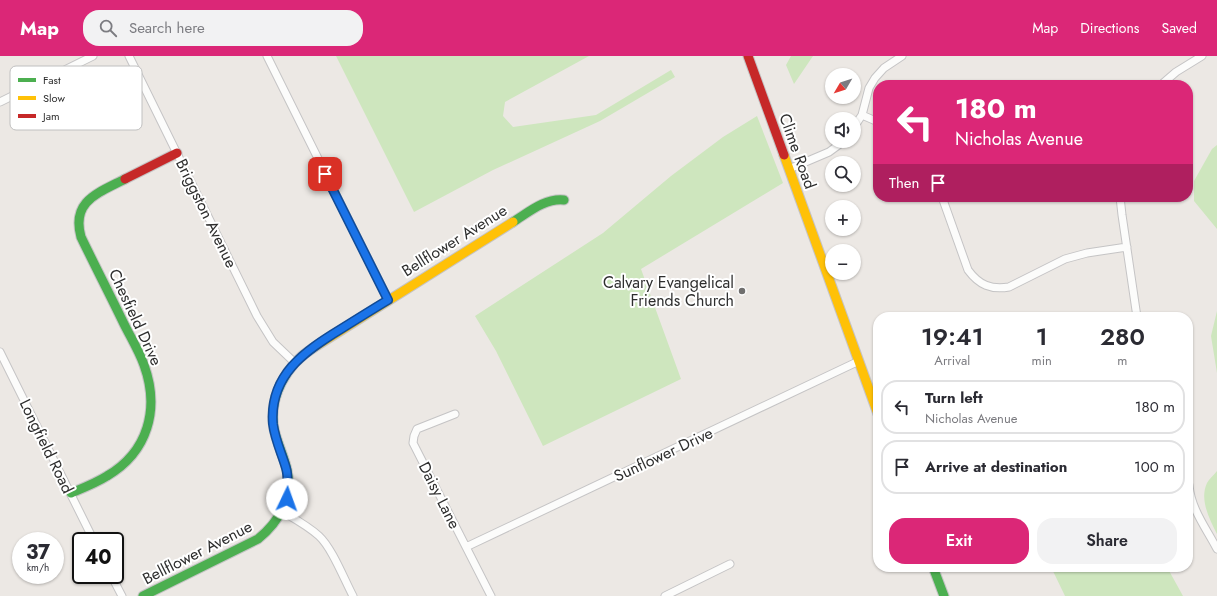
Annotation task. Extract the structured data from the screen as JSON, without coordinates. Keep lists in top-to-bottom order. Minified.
{"streets":{"street":["Clime Road","Briggston Avenue","Bellflower Avenue","Chesfield Drive","Longfield Road","Sunflower Drive","Daisy Lane"]},"crossings":[["Clime Road","Sunflower Drive"],["Briggston Avenue","Bellflower Avenue"],["Briggston Avenue","Chesfield Drive"],["Chesfield Drive","Longfield Road"],["Sunflower Drive","Daisy Lane"]],"places":["Calvary Evangelical Friends Church"],"legend":["Fast","Slow","Jam"],"north":"bottom left","page":{"header":"Map","search":"Search here","nav":["Map","Directions","Saved"],"map_buttons":["+","−"],"turn":["180 m","Nicholas Avenue"],"then":"Then","eta":["19:41","Arrival","1","min","280","m"],"list":[{"name":"Turn left","note":"Nicholas Avenue","value":"180 m"},{"name":"Arrive at destination","value":"100 m"}],"buttons":["Exit","Share"],"speed":"37 km/h","limit":"40"}}
